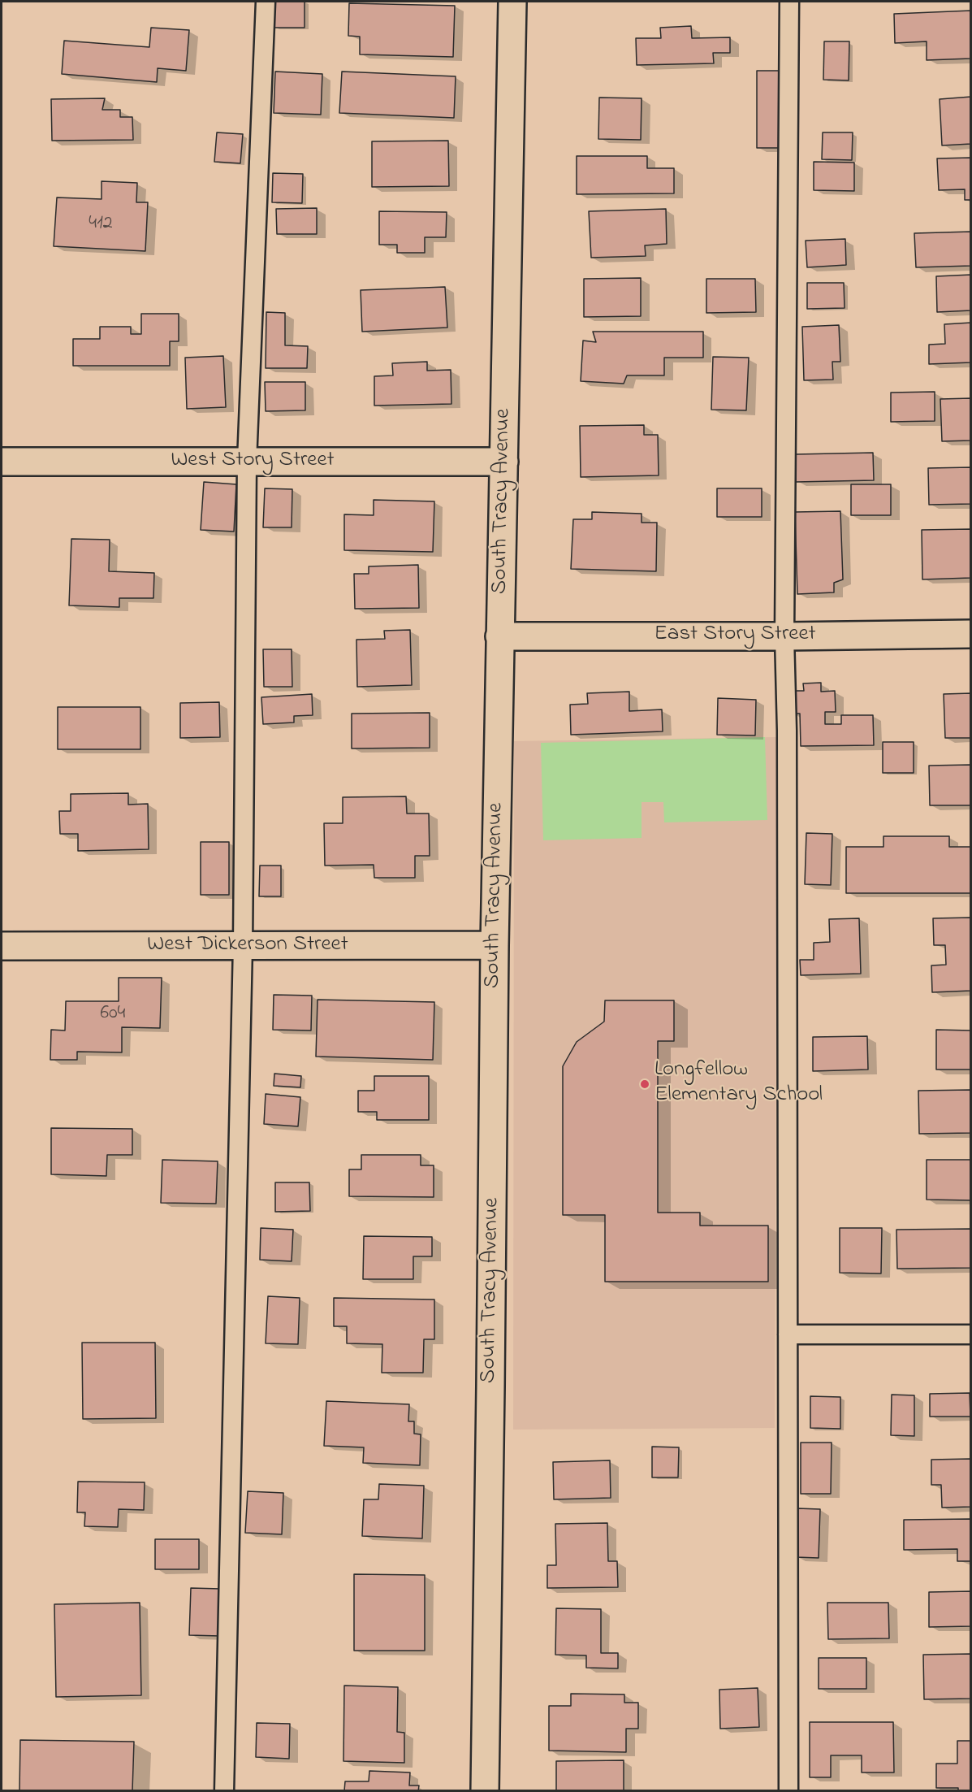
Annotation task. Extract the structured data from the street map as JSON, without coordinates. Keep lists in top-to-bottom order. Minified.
{"streets":{"street":["West Story Street","South Tracy Avenue","East Story Street","West Dickerson Street"]},"crossings":[["West Story Street","South Tracy Avenue"],["South Tracy Avenue","East Story Street"],["South Tracy Avenue","West Dickerson Street"]],"places":["Longfellow Elementary School"],"house_numbers":["412","604"]}
